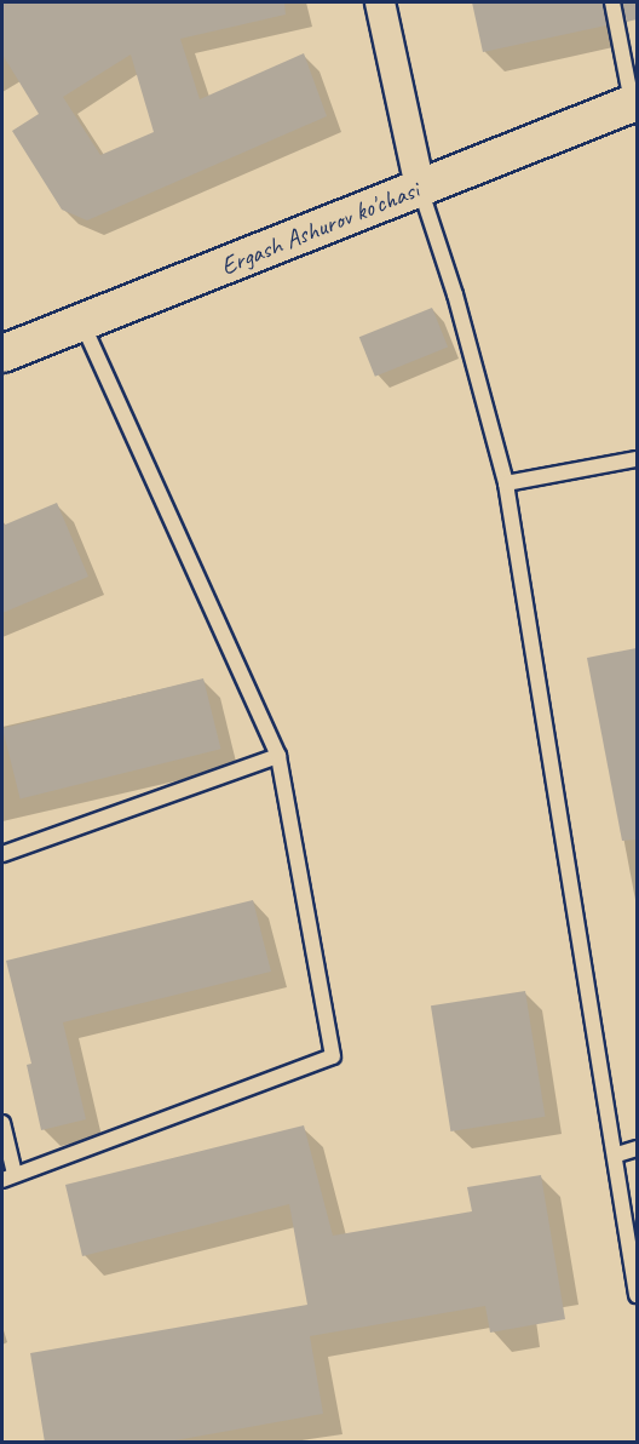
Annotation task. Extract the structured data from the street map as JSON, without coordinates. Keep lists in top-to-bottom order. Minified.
{"streets":{"street":["Ergash Ashurov ko'chasi"]}}
